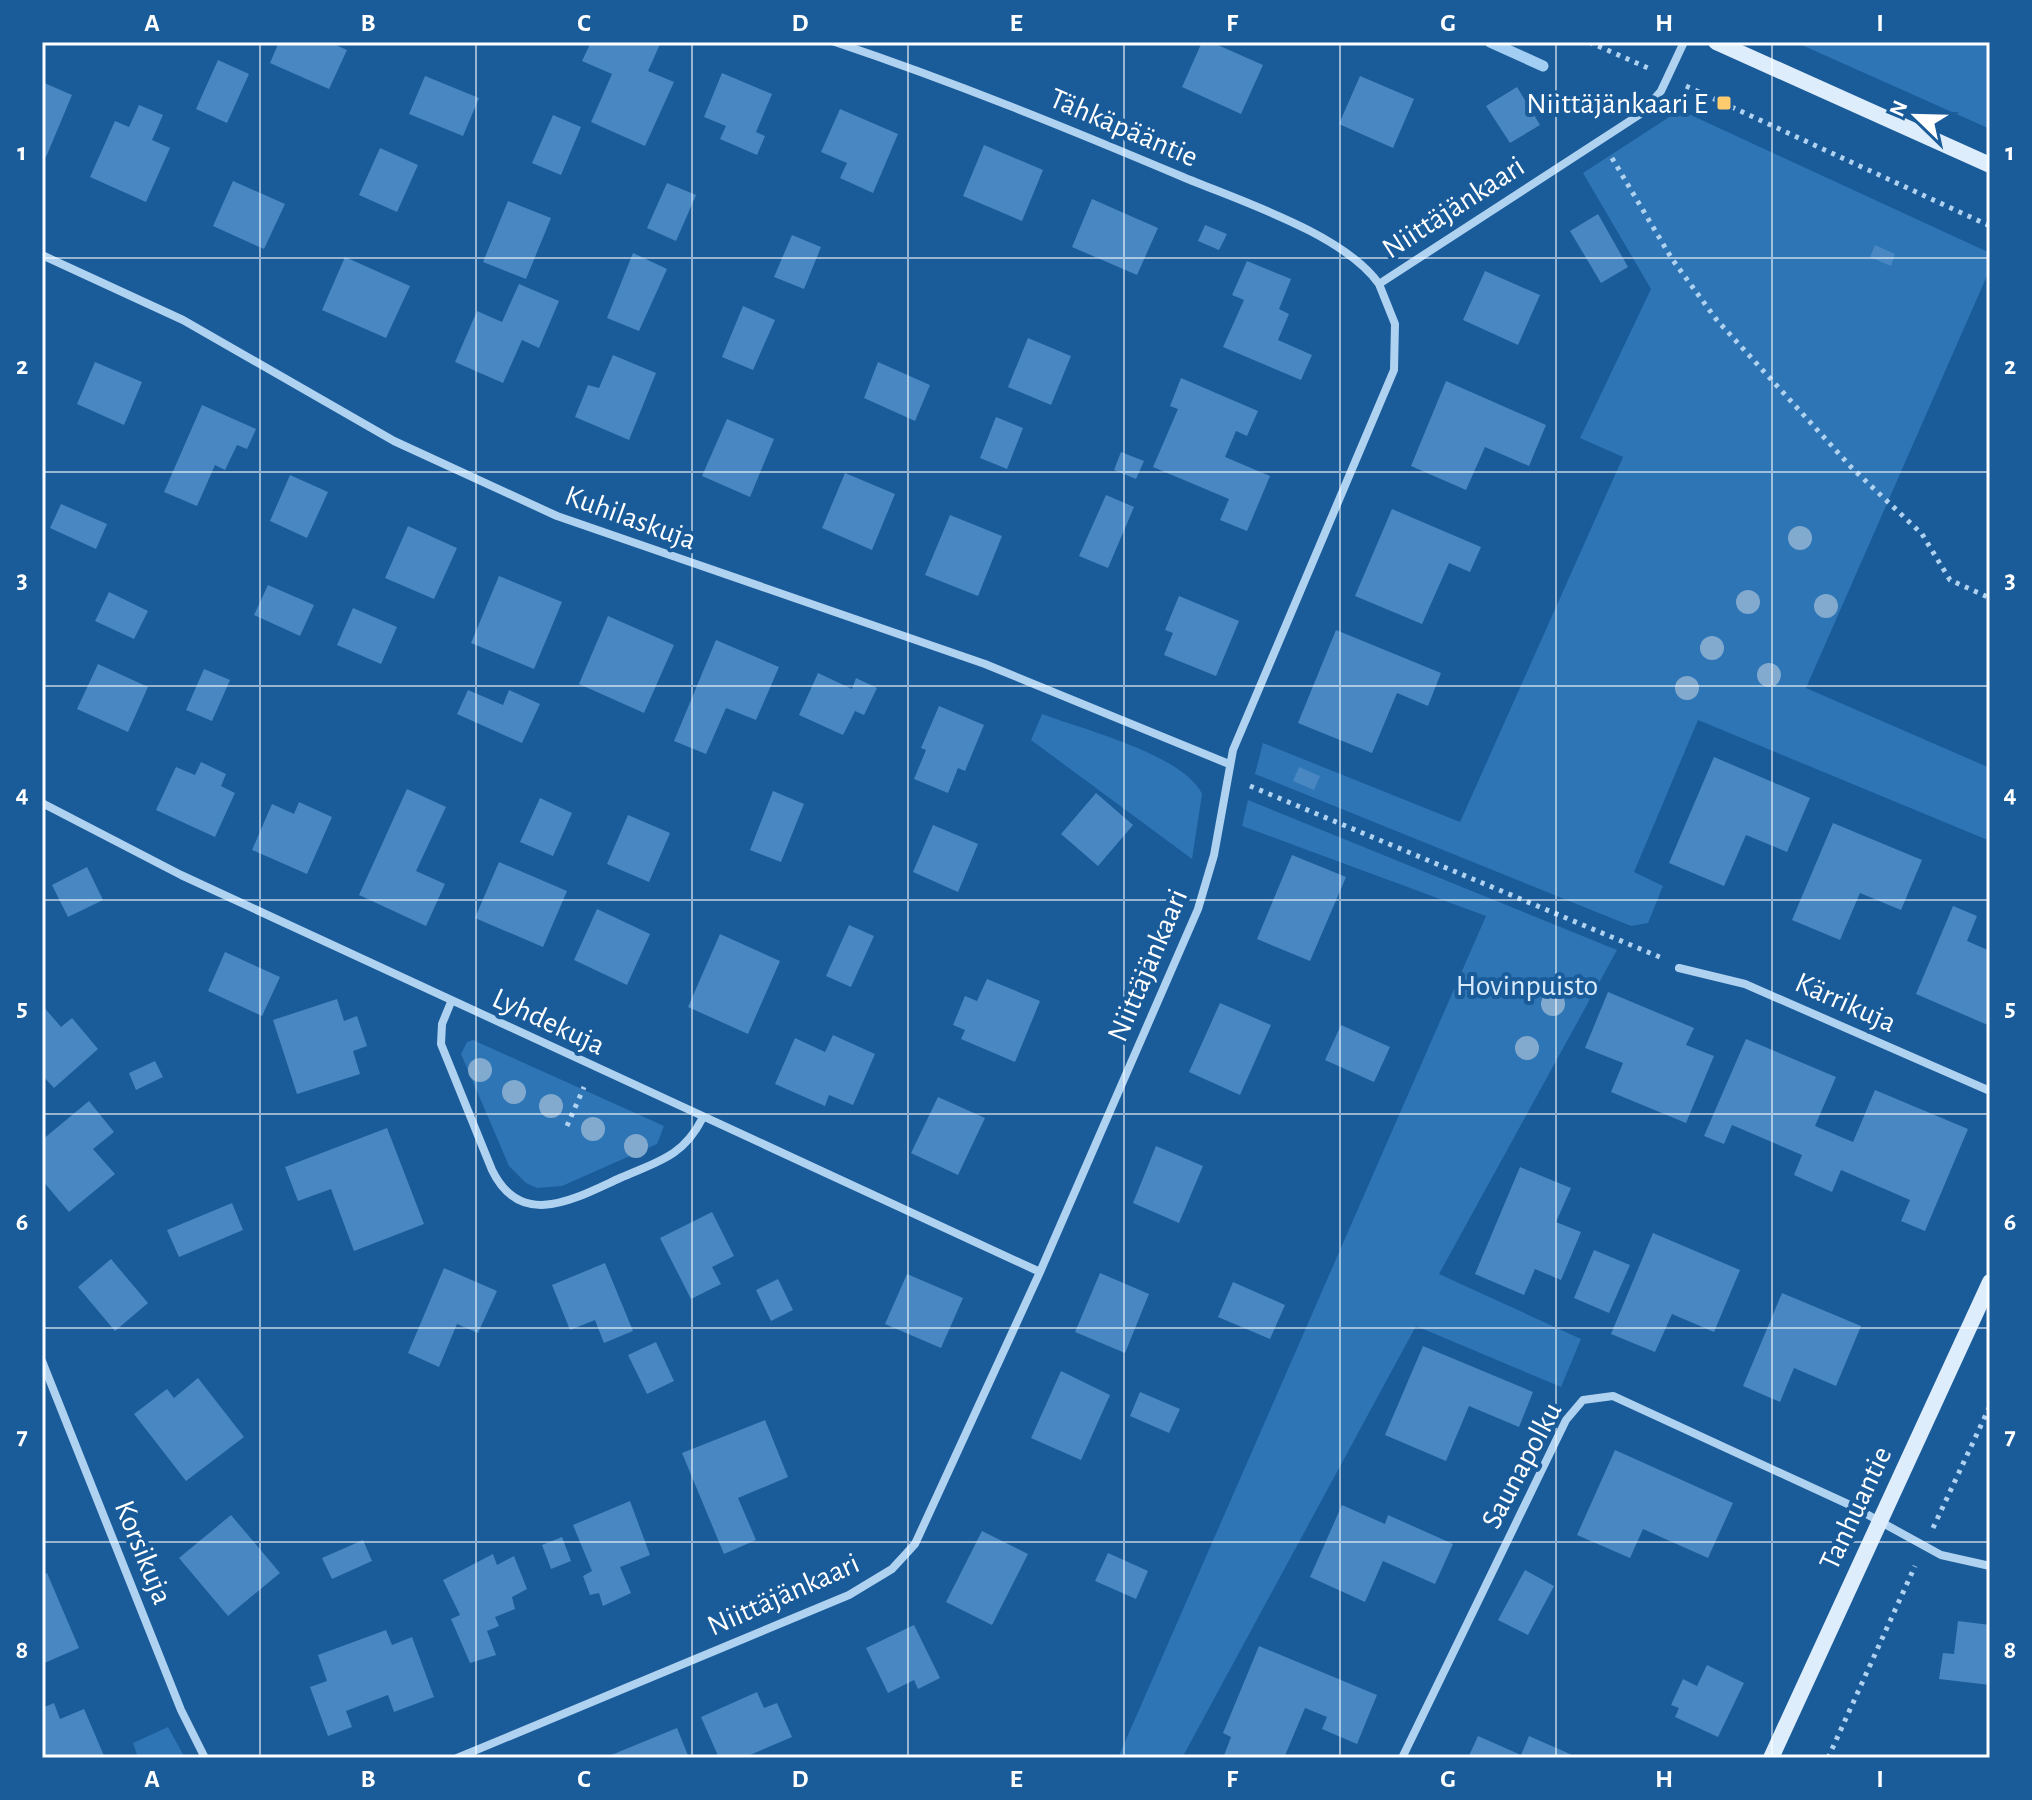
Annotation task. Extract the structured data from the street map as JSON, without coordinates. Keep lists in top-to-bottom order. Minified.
{"streets":{"street":["Tähkäpääntie","Niittäjänkaari","Kuhilaskuja","Kärrikuja","Lyhdekuja","Saunapolku","Tanhuantie","Korsikuja"]},"crossings":[["Tähkäpääntie","Niittäjänkaari"],["Niittäjänkaari","Kuhilaskuja"],["Niittäjänkaari","Lyhdekuja"],["Saunapolku","Tanhuantie"]],"parks":["Hovinpuisto"],"places":{"transit":["Niittäjänkaari E"]},"north":"top left","grid":{"columns":["A","B","C","D","E","F","G","H","I"],"rows":["1","2","3","4","5","6","7","8"]}}
